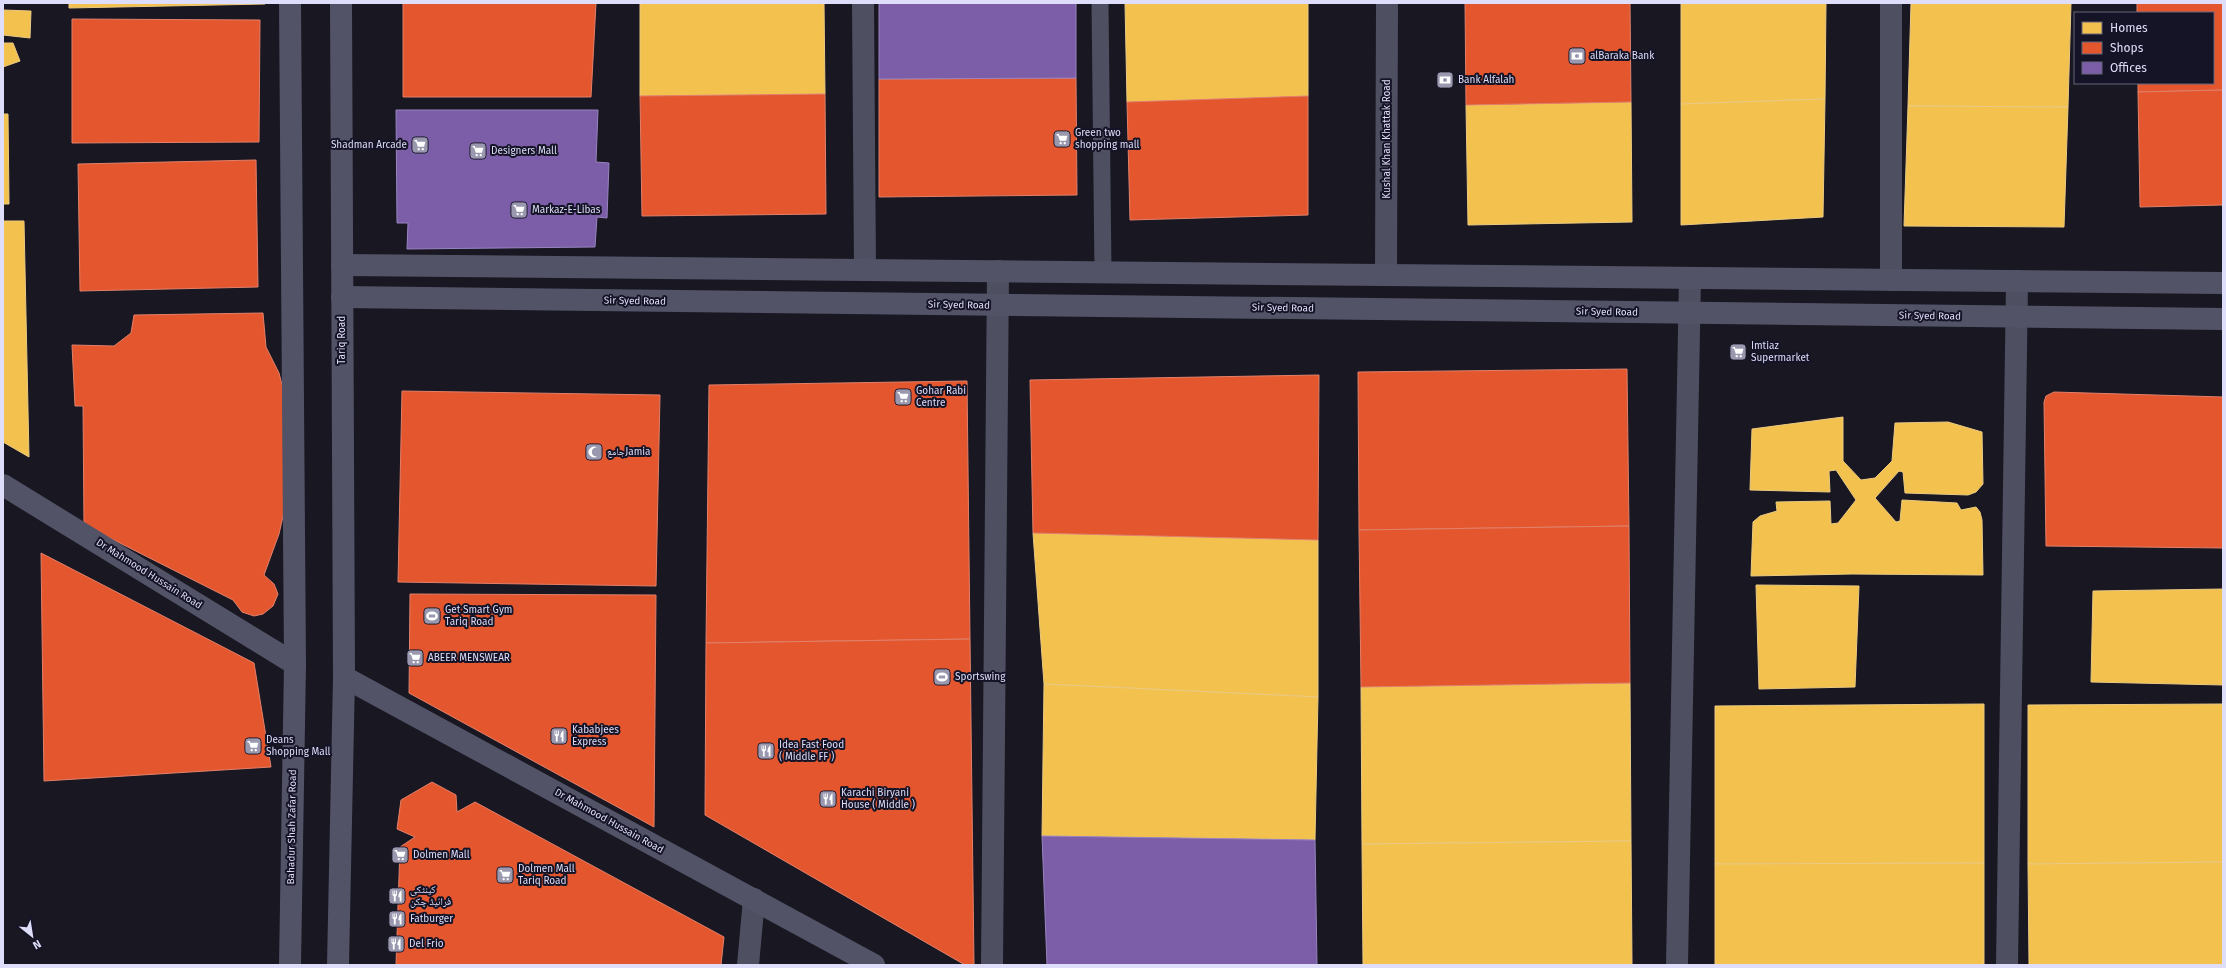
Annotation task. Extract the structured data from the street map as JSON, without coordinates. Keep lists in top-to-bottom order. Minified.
{"streets":{"main road":["Sir Syed Road","Tariq Road","Dr Mahmood Hussain Road","Bahadur Shah Zafar Road"],"street":["Kushal Khan Khattak Road"]},"crossings":[["Sir Syed Road","Tariq Road"],["Tariq Road","Dr Mahmood Hussain Road"],["Dr Mahmood Hussain Road","Bahadur Shah Zafar Road"]],"places":{"bank":["alBaraka Bank","Bank Alfalah"],"supermarket":["Green two shopping mall","Shadman Arcade","Designers Mall","Markaz-E-Libas","Imtiaz Supermarket","Gohar Rabi Centre","ABEER MENSWEAR","Deans Shopping Mall","Dolmen Mall","Dolmen Mall Tariq Road"],"mosque":["جامعJamia"],"sports":["Get Smart Gym Tariq Road","Sportswing"],"restaurant":["Kababjees Express","Idea Fast Food ( Middle FF )","Karachi Biryani House ( Middle )","کینٹکی فرائیڈ چکن","Fatburger","Del Frio"]},"legend":["Homes","Shops","Offices"],"north":"bottom right"}
